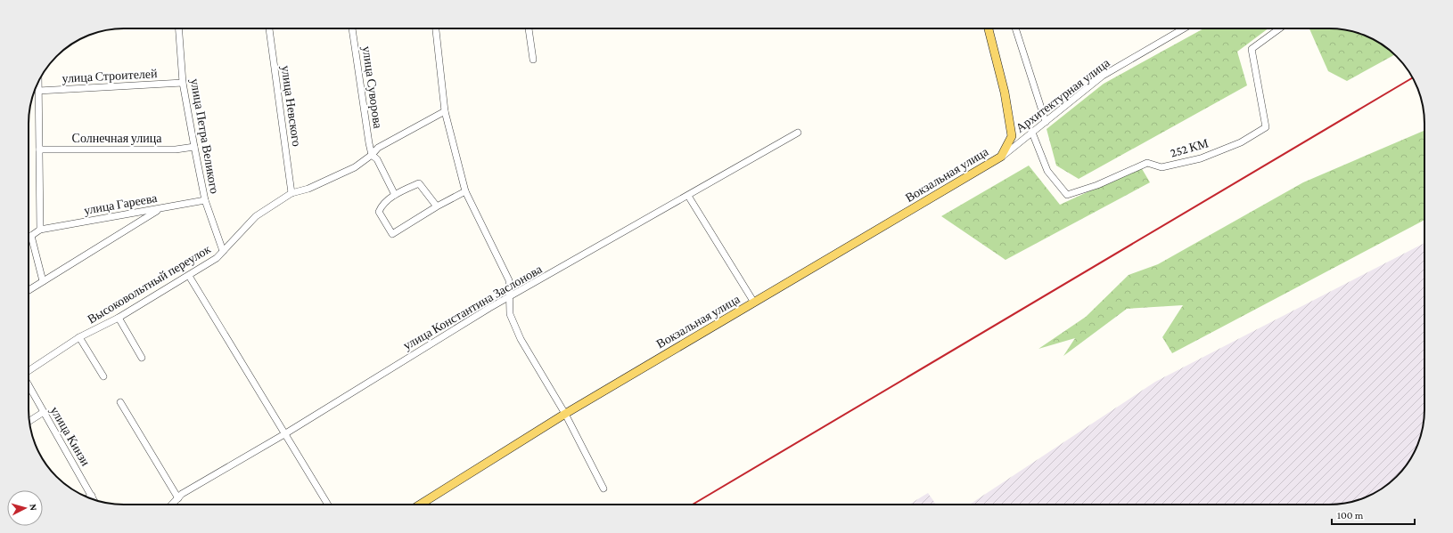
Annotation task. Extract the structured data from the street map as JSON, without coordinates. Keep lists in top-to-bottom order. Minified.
{"streets":{"main road":["Вокзальная улица"],"street":["улица Строителей","улица Суворова","Архитектурная улица","улица Невского","улица Петра Великого","Солнечная улица","252 КМ","улица Гареева","Высоковольтный переулок","улица Константина Заслонова","улица Кинзи"]},"crossings":[["улица Строителей","улица Петра Великого"],["улица Суворова","Высоковольтный переулок"],["Архитектурная улица","252 КМ"],["Архитектурная улица","Вокзальная улица"],["улица Невского","Высоковольтный переулок"],["улица Петра Великого","Солнечная улица"],["улица Петра Великого","улица Гареева"],["улица Петра Великого","Высоковольтный переулок"]],"scale_bar":"100 m","north":"right"}
